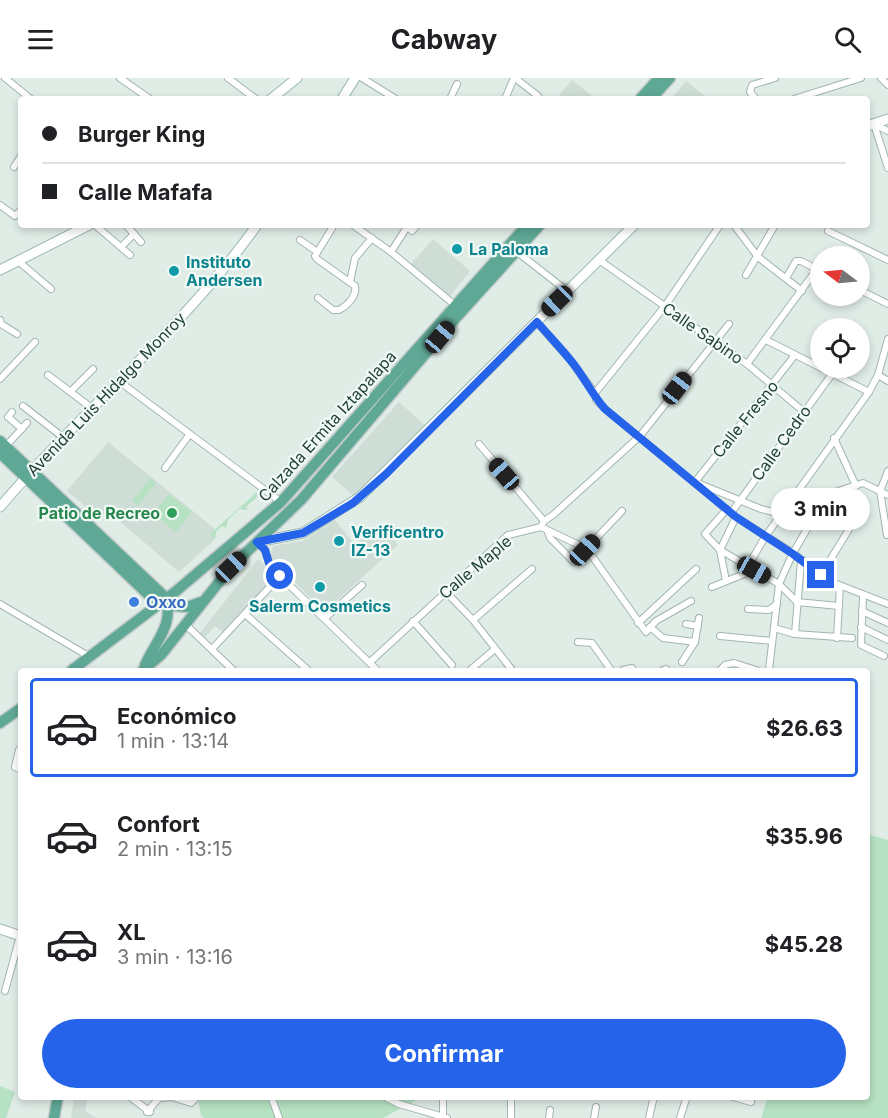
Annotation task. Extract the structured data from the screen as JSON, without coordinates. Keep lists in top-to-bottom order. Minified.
{"streets":{"main road":["Calzada Ermita Iztapalapa"],"street":["Calle Sabino","Avenida Luis Hidalgo Monroy","Calle Fresno","Calle Cedro","Calle Maple"]},"crossings":[["Calle Sabino","Calle Fresno"],["Calle Sabino","Calle Cedro"],["Calle Sabino","Calle Maple"]],"places":["La Paloma","Instituto Andersen","Patio de Recreo","Verificentro IZ-13","Salerm Cosmetics","Oxxo"],"north":"left","page":{"header":"Cabway","banner":["Burger King","Calle Mafafa"],"bubble":"3 min","list":[{"name":"Económico","note":"1 min · 13:14","value":"$26.63"},{"name":"Confort","note":"2 min · 13:15","value":"$35.96"},{"name":"XL","note":"3 min · 13:16","value":"$45.28"}],"buttons":"Confirmar"}}
